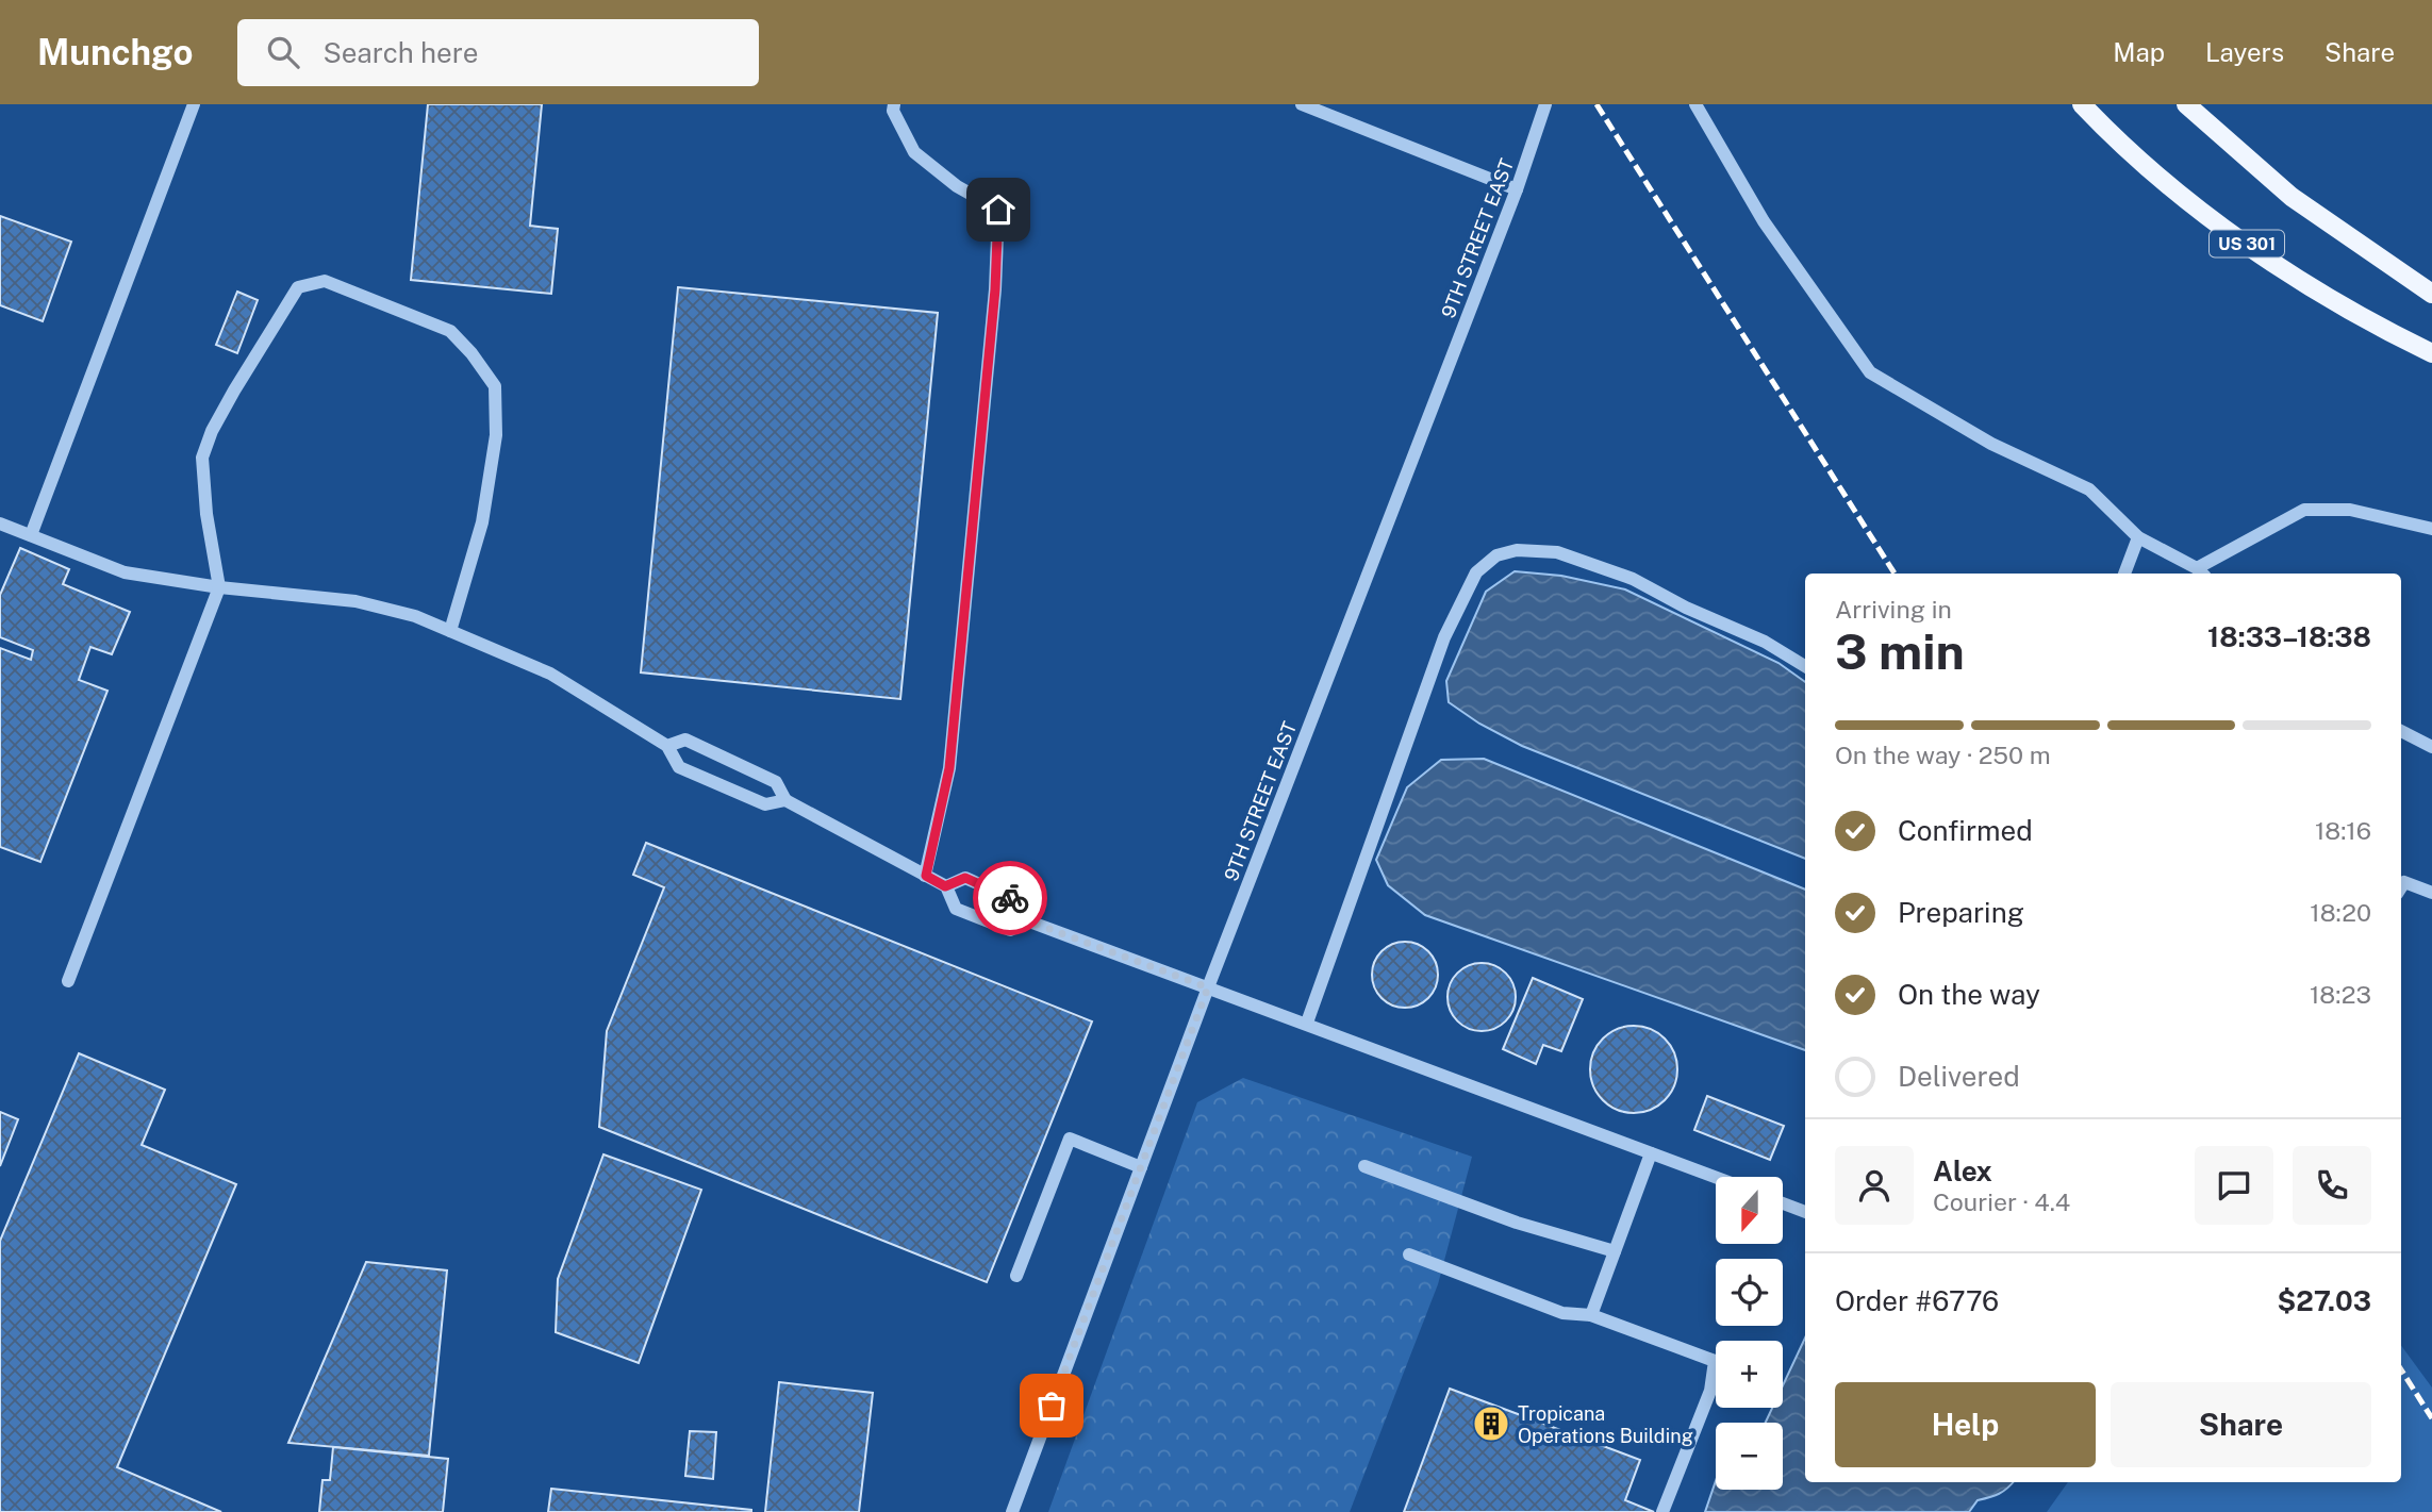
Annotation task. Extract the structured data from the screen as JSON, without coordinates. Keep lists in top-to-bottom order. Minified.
{"streets":{"main road":["US 301"],"street":["9TH STREET EAST"]},"places":{"building":["Tropicana Operations Building"]},"north":"bottom","page":{"header":"Munchgo","search":"Search here","nav":["Map","Layers","Share"],"heading":["3 min","Arriving in","18:33–18:38"],"panel":["Alex","Courier · 4.4","Order #6776","$27.03"],"bar":"On the way · 250 m","list":[["Confirmed","18:16"],["Preparing","18:20"],["On the way","18:23"],"Delivered"],"map_buttons":["+","−"],"buttons":["Help","Share"]}}
